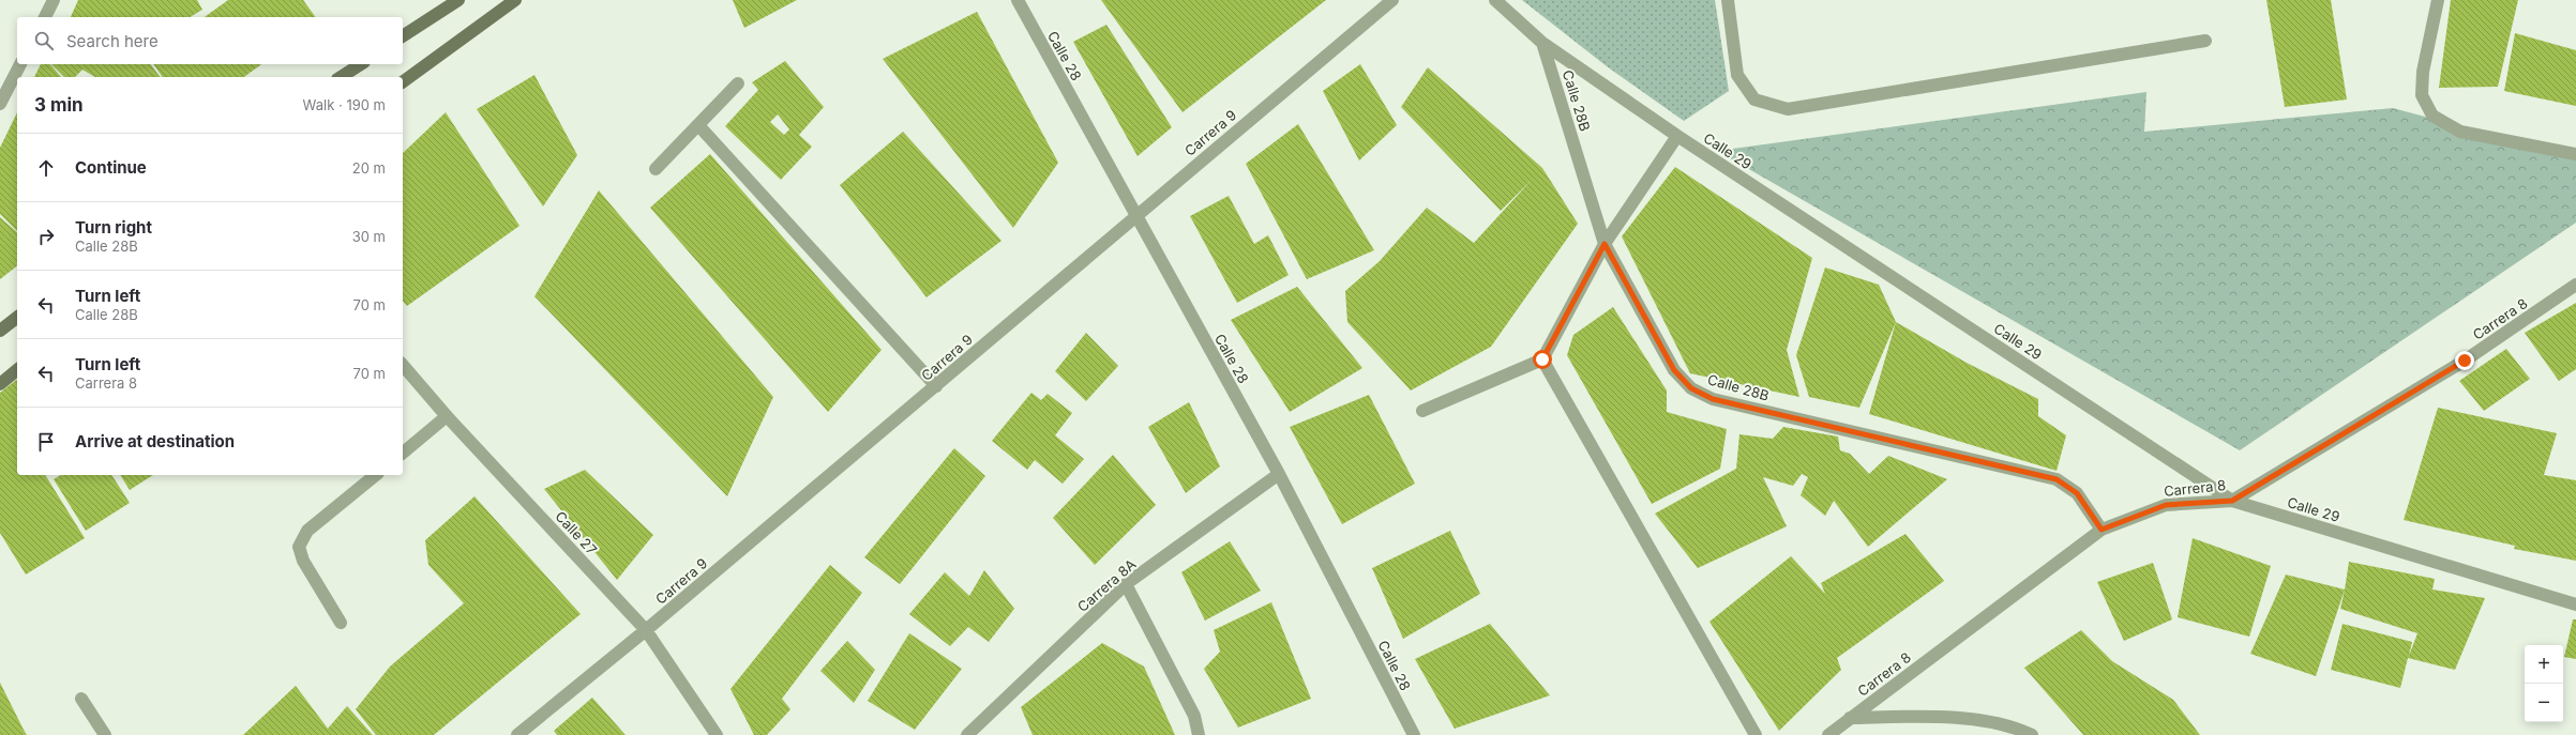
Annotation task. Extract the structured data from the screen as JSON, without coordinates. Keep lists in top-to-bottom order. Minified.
{"streets":{"street":["Calle 28","Calle 28B","Carrera 9","Calle 29","Carrera 8","Calle 27","Carrera 8A"]},"crossings":[["Calle 28","Carrera 9"],["Calle 28","Carrera 8A"],["Calle 28B","Calle 29"],["Calle 28B","Carrera 8"],["Carrera 9","Calle 27"],["Calle 29","Carrera 8"]],"page":{"search":"Search here","heading":["3 min","Walk · 190 m"],"list":[["Continue","20 m"],["Turn right","Calle 28B","30 m"],["Turn left","Calle 28B","70 m"],["Turn left","Carrera 8","70 m"],"Arrive at destination"],"map_buttons":["+","−"]}}
